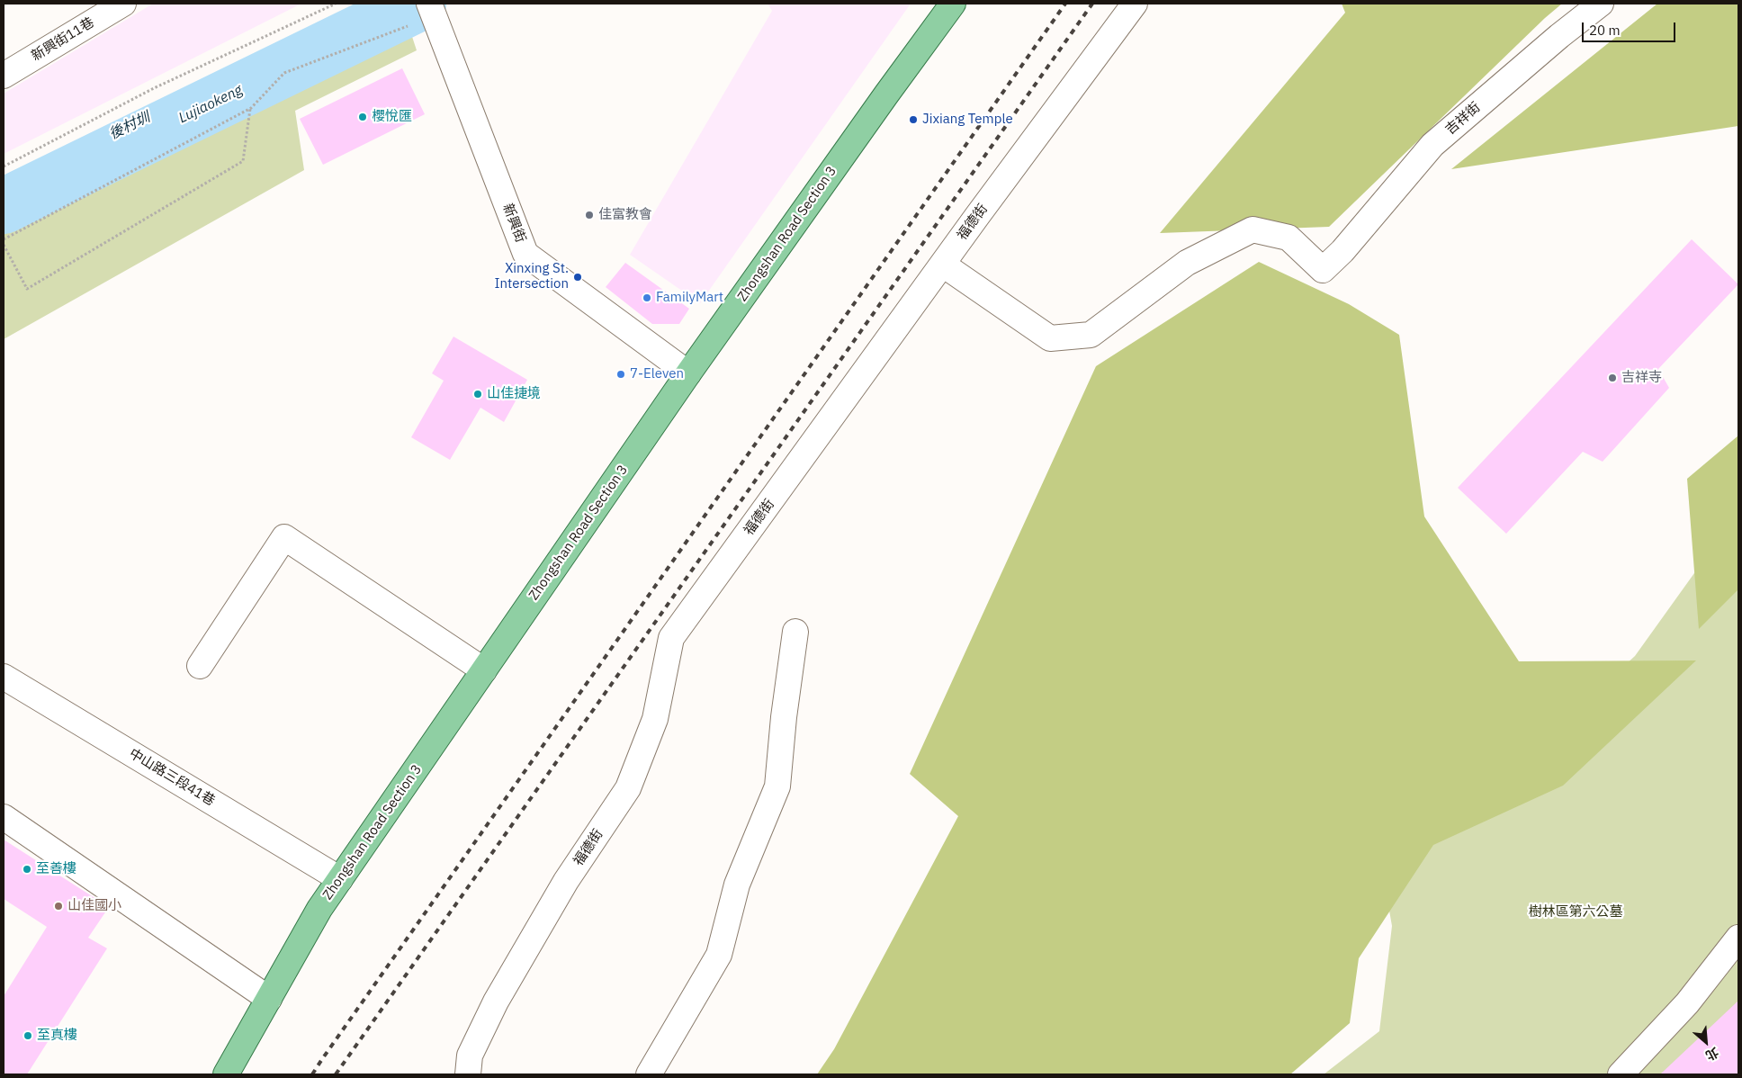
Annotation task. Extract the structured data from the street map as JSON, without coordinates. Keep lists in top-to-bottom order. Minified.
{"streets":{"main road":["Zhongshan Road Section 3"],"street":["新興街11巷","吉祥街","福德街","新興街","中山路三段41巷"]},"crossings":[["吉祥街","福德街"],["新興街","Zhongshan Road Section 3"],["Zhongshan Road Section 3","中山路三段41巷"]],"water":["Lujiaokeng","後村圳"],"parks":["樹林區第六公墓"],"places":["櫻悅匯","Jixiang Temple","佳富教會","Xinxing St. Intersection","FamilyMart","7-Eleven","吉祥寺","山佳捷境","至善樓","山佳國小","至真樓"],"scale_bar":"20 m","north":"bottom right"}
